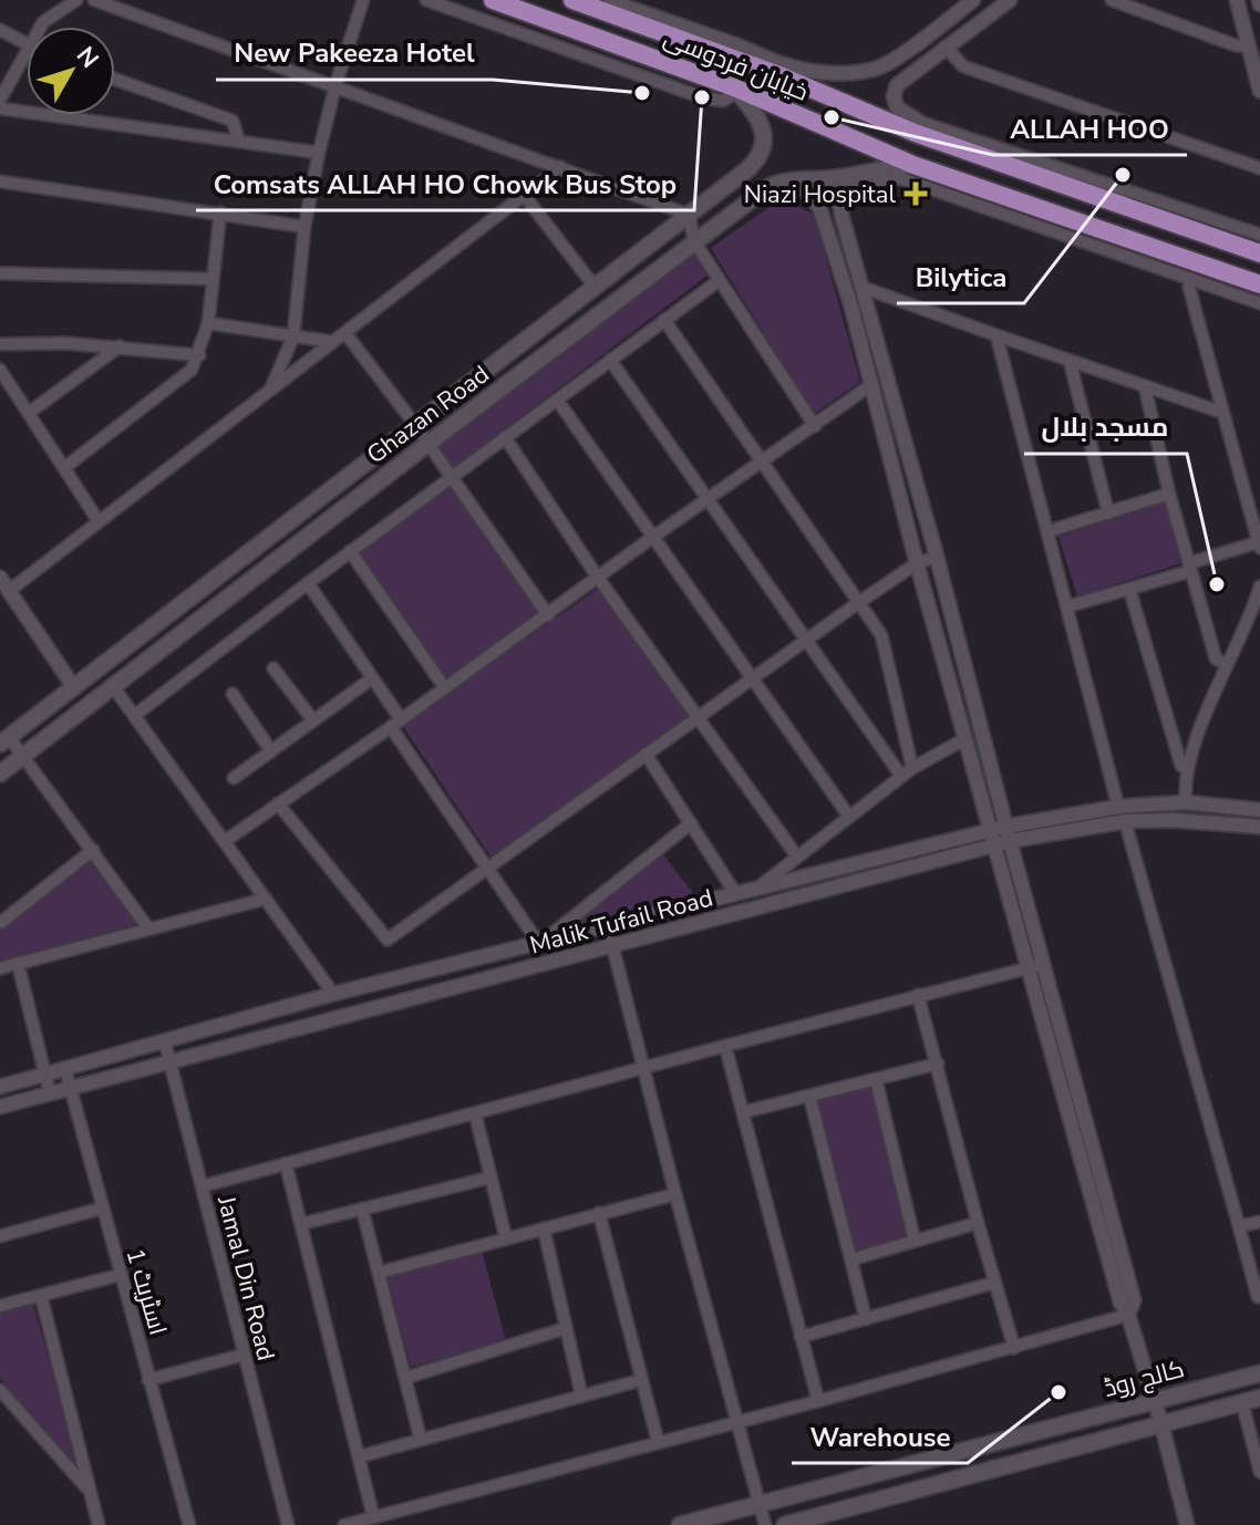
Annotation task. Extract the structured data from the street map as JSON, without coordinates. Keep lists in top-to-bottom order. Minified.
{"streets":{"main road":["خیابان فردوسی","Ghazan Road","کالج روڈ"],"street":["Malik Tufail Road","Jamal Din Road","اسٹریٹ 1"]},"crossings":[["خیابان فردوسی","Ghazan Road"],["Malik Tufail Road","Jamal Din Road"],["Malik Tufail Road","اسٹریٹ 1"]],"places":{"other":["New Pakeeza Hotel","Comsats ALLAH HO Chowk Bus Stop","ALLAH HOO","Bilytica","مسجد بلال","Warehouse"],"health":["Niazi Hospital"]},"north":"top right"}
